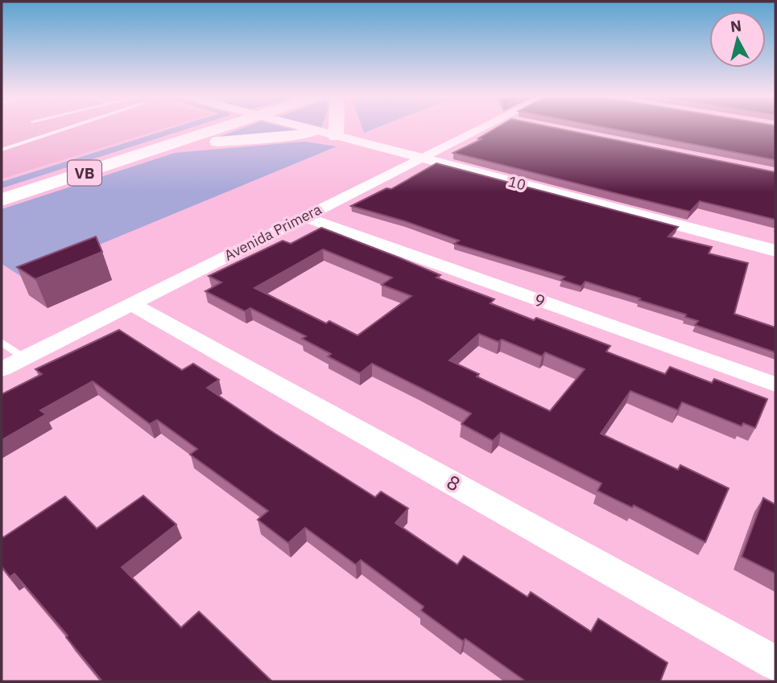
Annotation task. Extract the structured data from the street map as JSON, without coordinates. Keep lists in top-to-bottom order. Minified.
{"streets":{"main road":["VB"],"street":["10","Avenida Primera","9","8"]},"crossings":[["10","Avenida Primera"],["Avenida Primera","9"],["Avenida Primera","8"]],"north":"top"}
